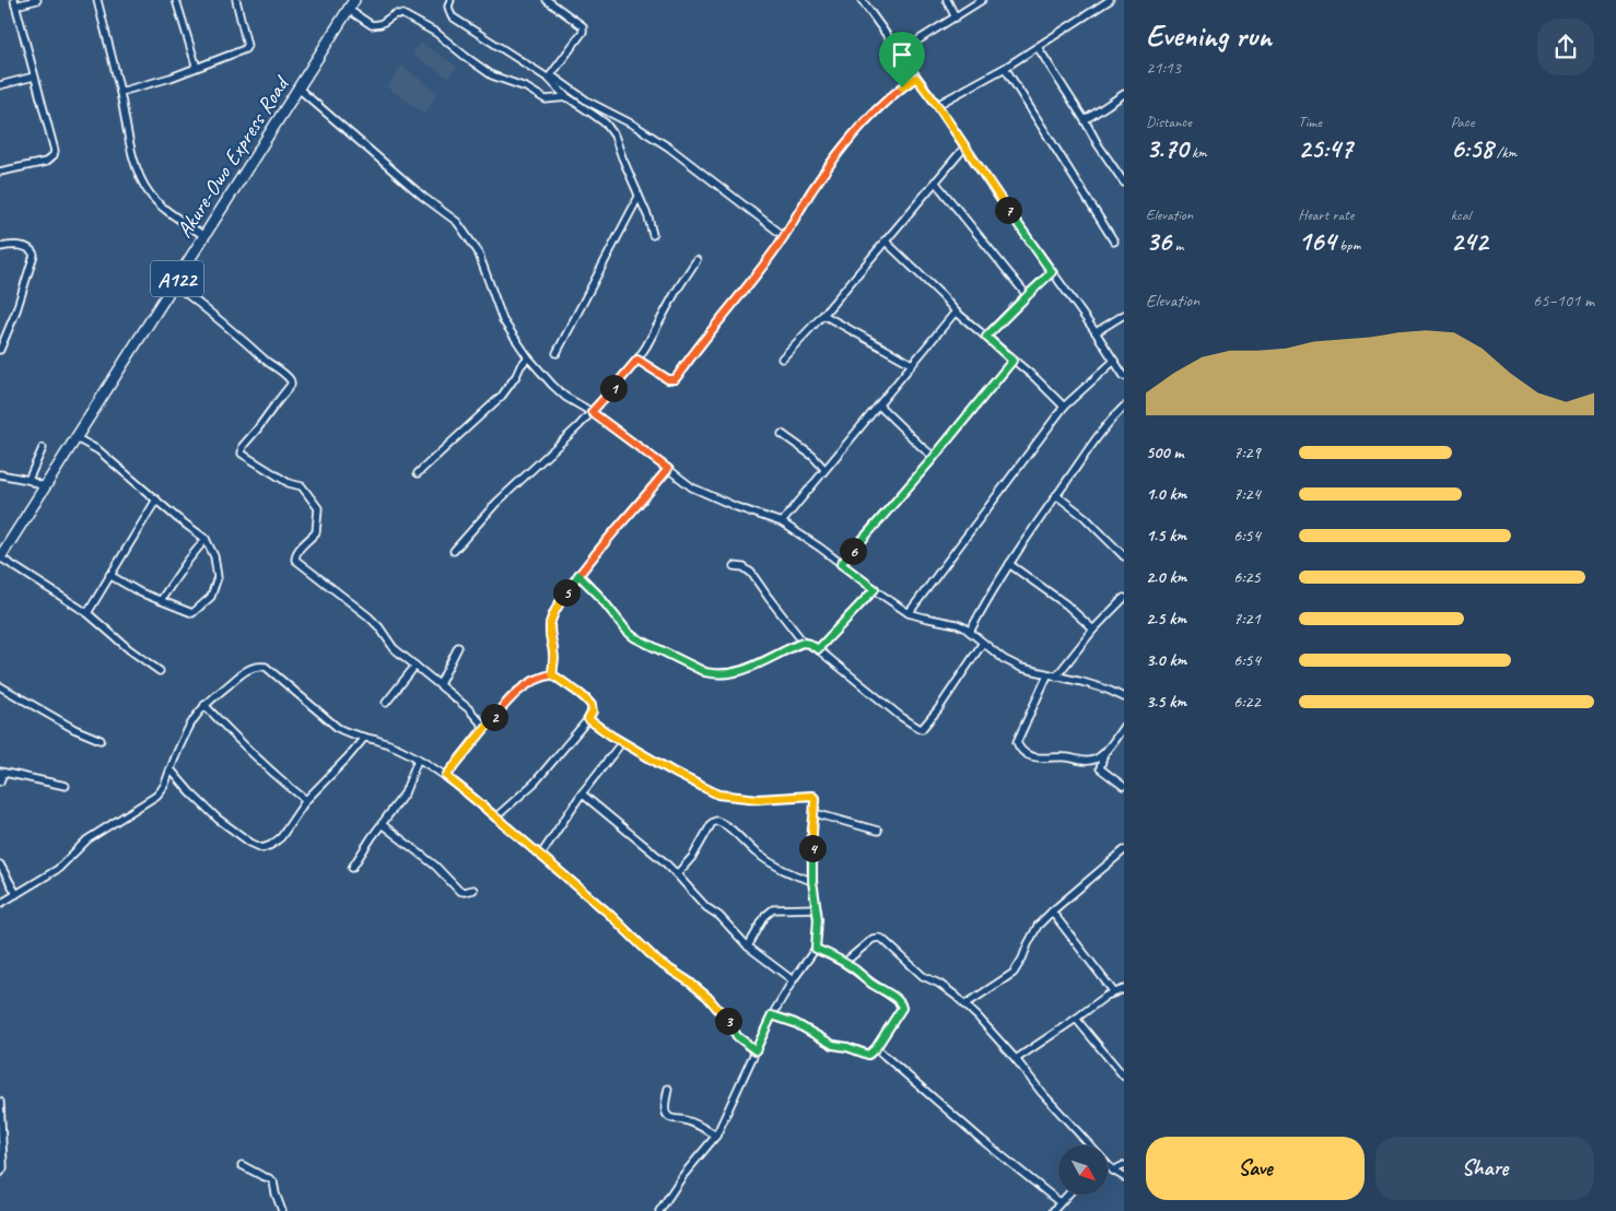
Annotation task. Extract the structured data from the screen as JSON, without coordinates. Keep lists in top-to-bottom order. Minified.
{"streets":{"highway":["Akure-Owo Express Road","A122"]},"north":"bottom right","page":{"heading":["Evening run","21:13"],"stats":[["Distance","3.70 km"],["Time","25:47"],["Pace","6:58 /km"],["Elevation","36 m"],["Heart rate","164 bpm"],["kcal","242"]],"pins":["7","1","6","5","2","4","3"],"chart":["Elevation","65–101 m"],"list":[{"name":"500 m","note":"7:29"},{"name":"1.0 km","note":"7:24"},{"name":"1.5 km","note":"6:54"},{"name":"2.0 km","note":"6:25"},{"name":"2.5 km","note":"7:21"},{"name":"3.0 km","note":"6:54"},{"name":"3.5 km","note":"6:22"}],"buttons":["Save","Share"]}}
